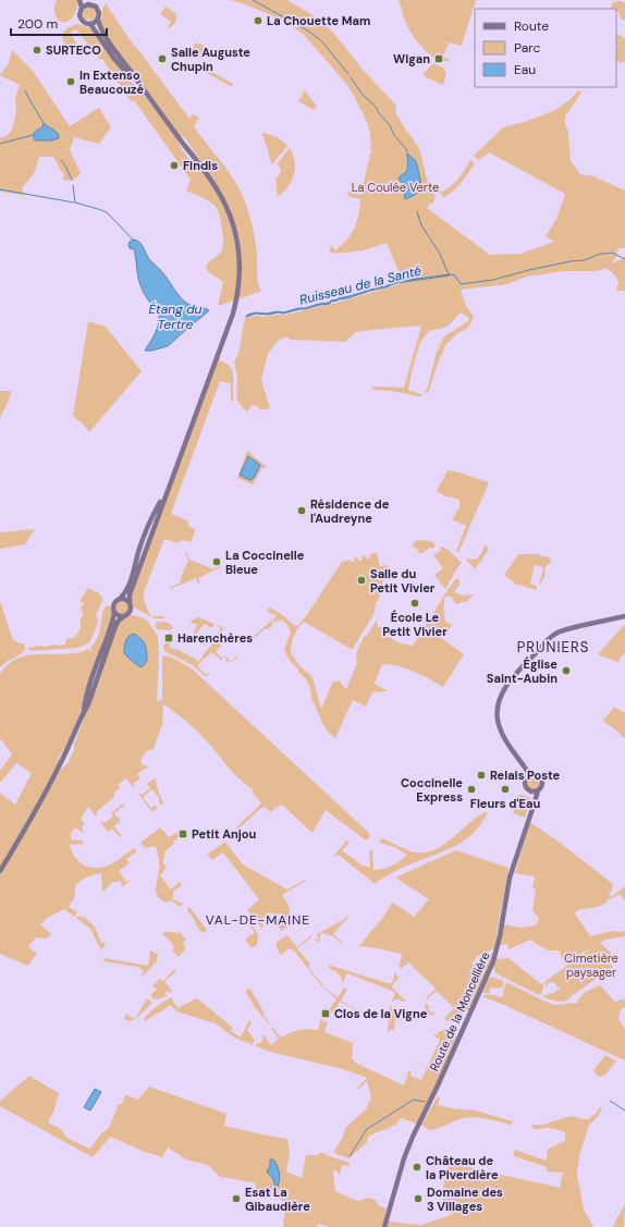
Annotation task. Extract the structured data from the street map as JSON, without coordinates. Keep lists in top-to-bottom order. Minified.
{"streets":{"main road":["Route de la Moncellière"]},"districts":["PRUNIERS","VAL-DE-MAINE"],"water":["Ruisseau de la Santé","Étang du Tertre"],"parks":["La Coulée Verte","Cimetière paysager"],"places":{"other":["La Chouette Mam","SURTECO","Salle Auguste Chupin","In Extenso Beaucouzé","Findis","Résidence de l'Audreyne","La Coccinelle Bleue","Salle du Petit Vivier","École Le Petit Vivier","Église Saint-Aubin","Relais Poste","Coccinelle Express","Fleurs d'Eau","Château de la Piverdière","Esat La Gibaudière","Domaine des 3 Villages"],"transit":["Wigan","Harenchères","Petit Anjou","Clos de la Vigne"]},"legend":["Route","Parc","Eau"],"scale_bar":"200 m"}
